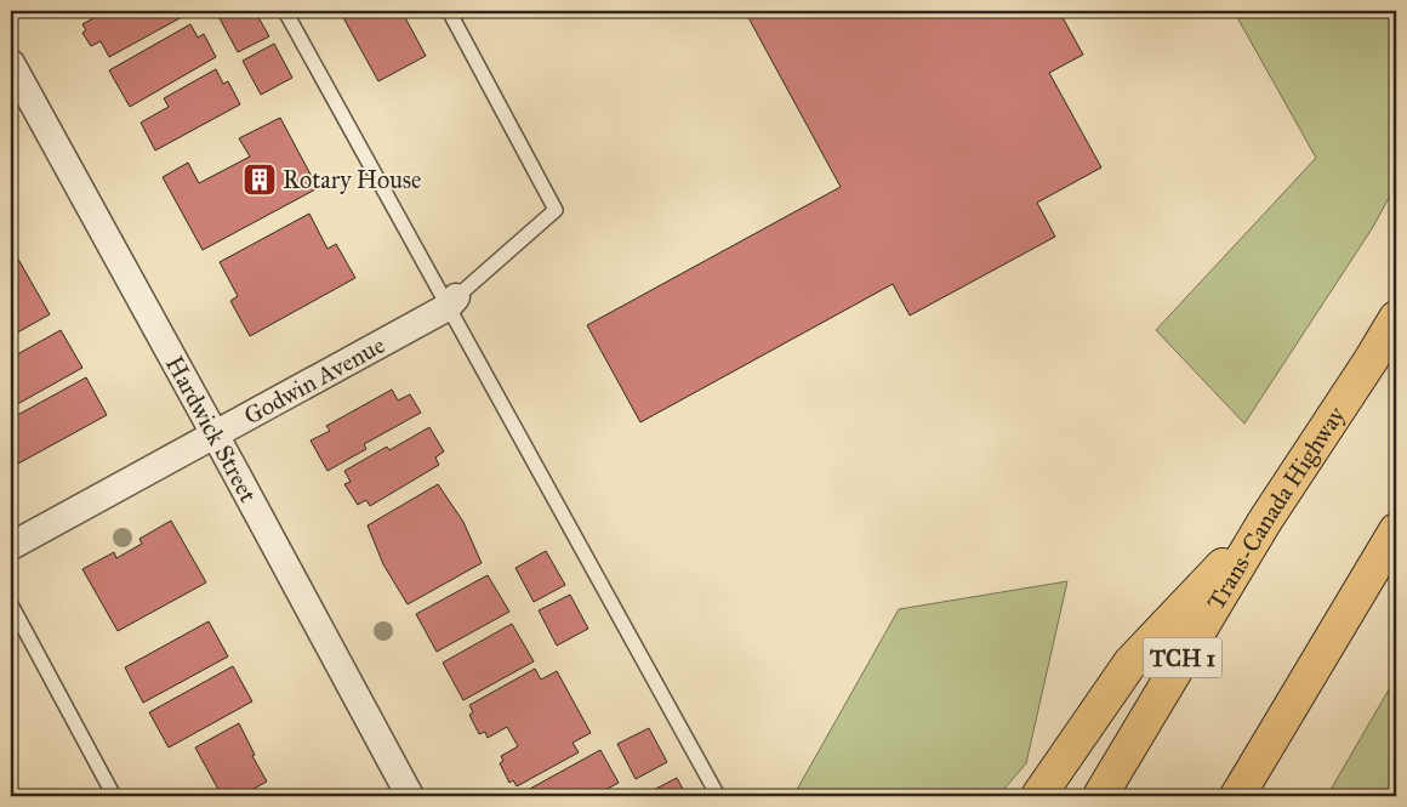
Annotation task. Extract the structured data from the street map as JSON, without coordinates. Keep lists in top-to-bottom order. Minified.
{"streets":{"highway":["Trans-Canada Highway","TCH 1"],"street":["Godwin Avenue","Hardwick Street"]},"crossings":[["Godwin Avenue","Hardwick Street"]],"places":{"building":["Rotary House"]}}
